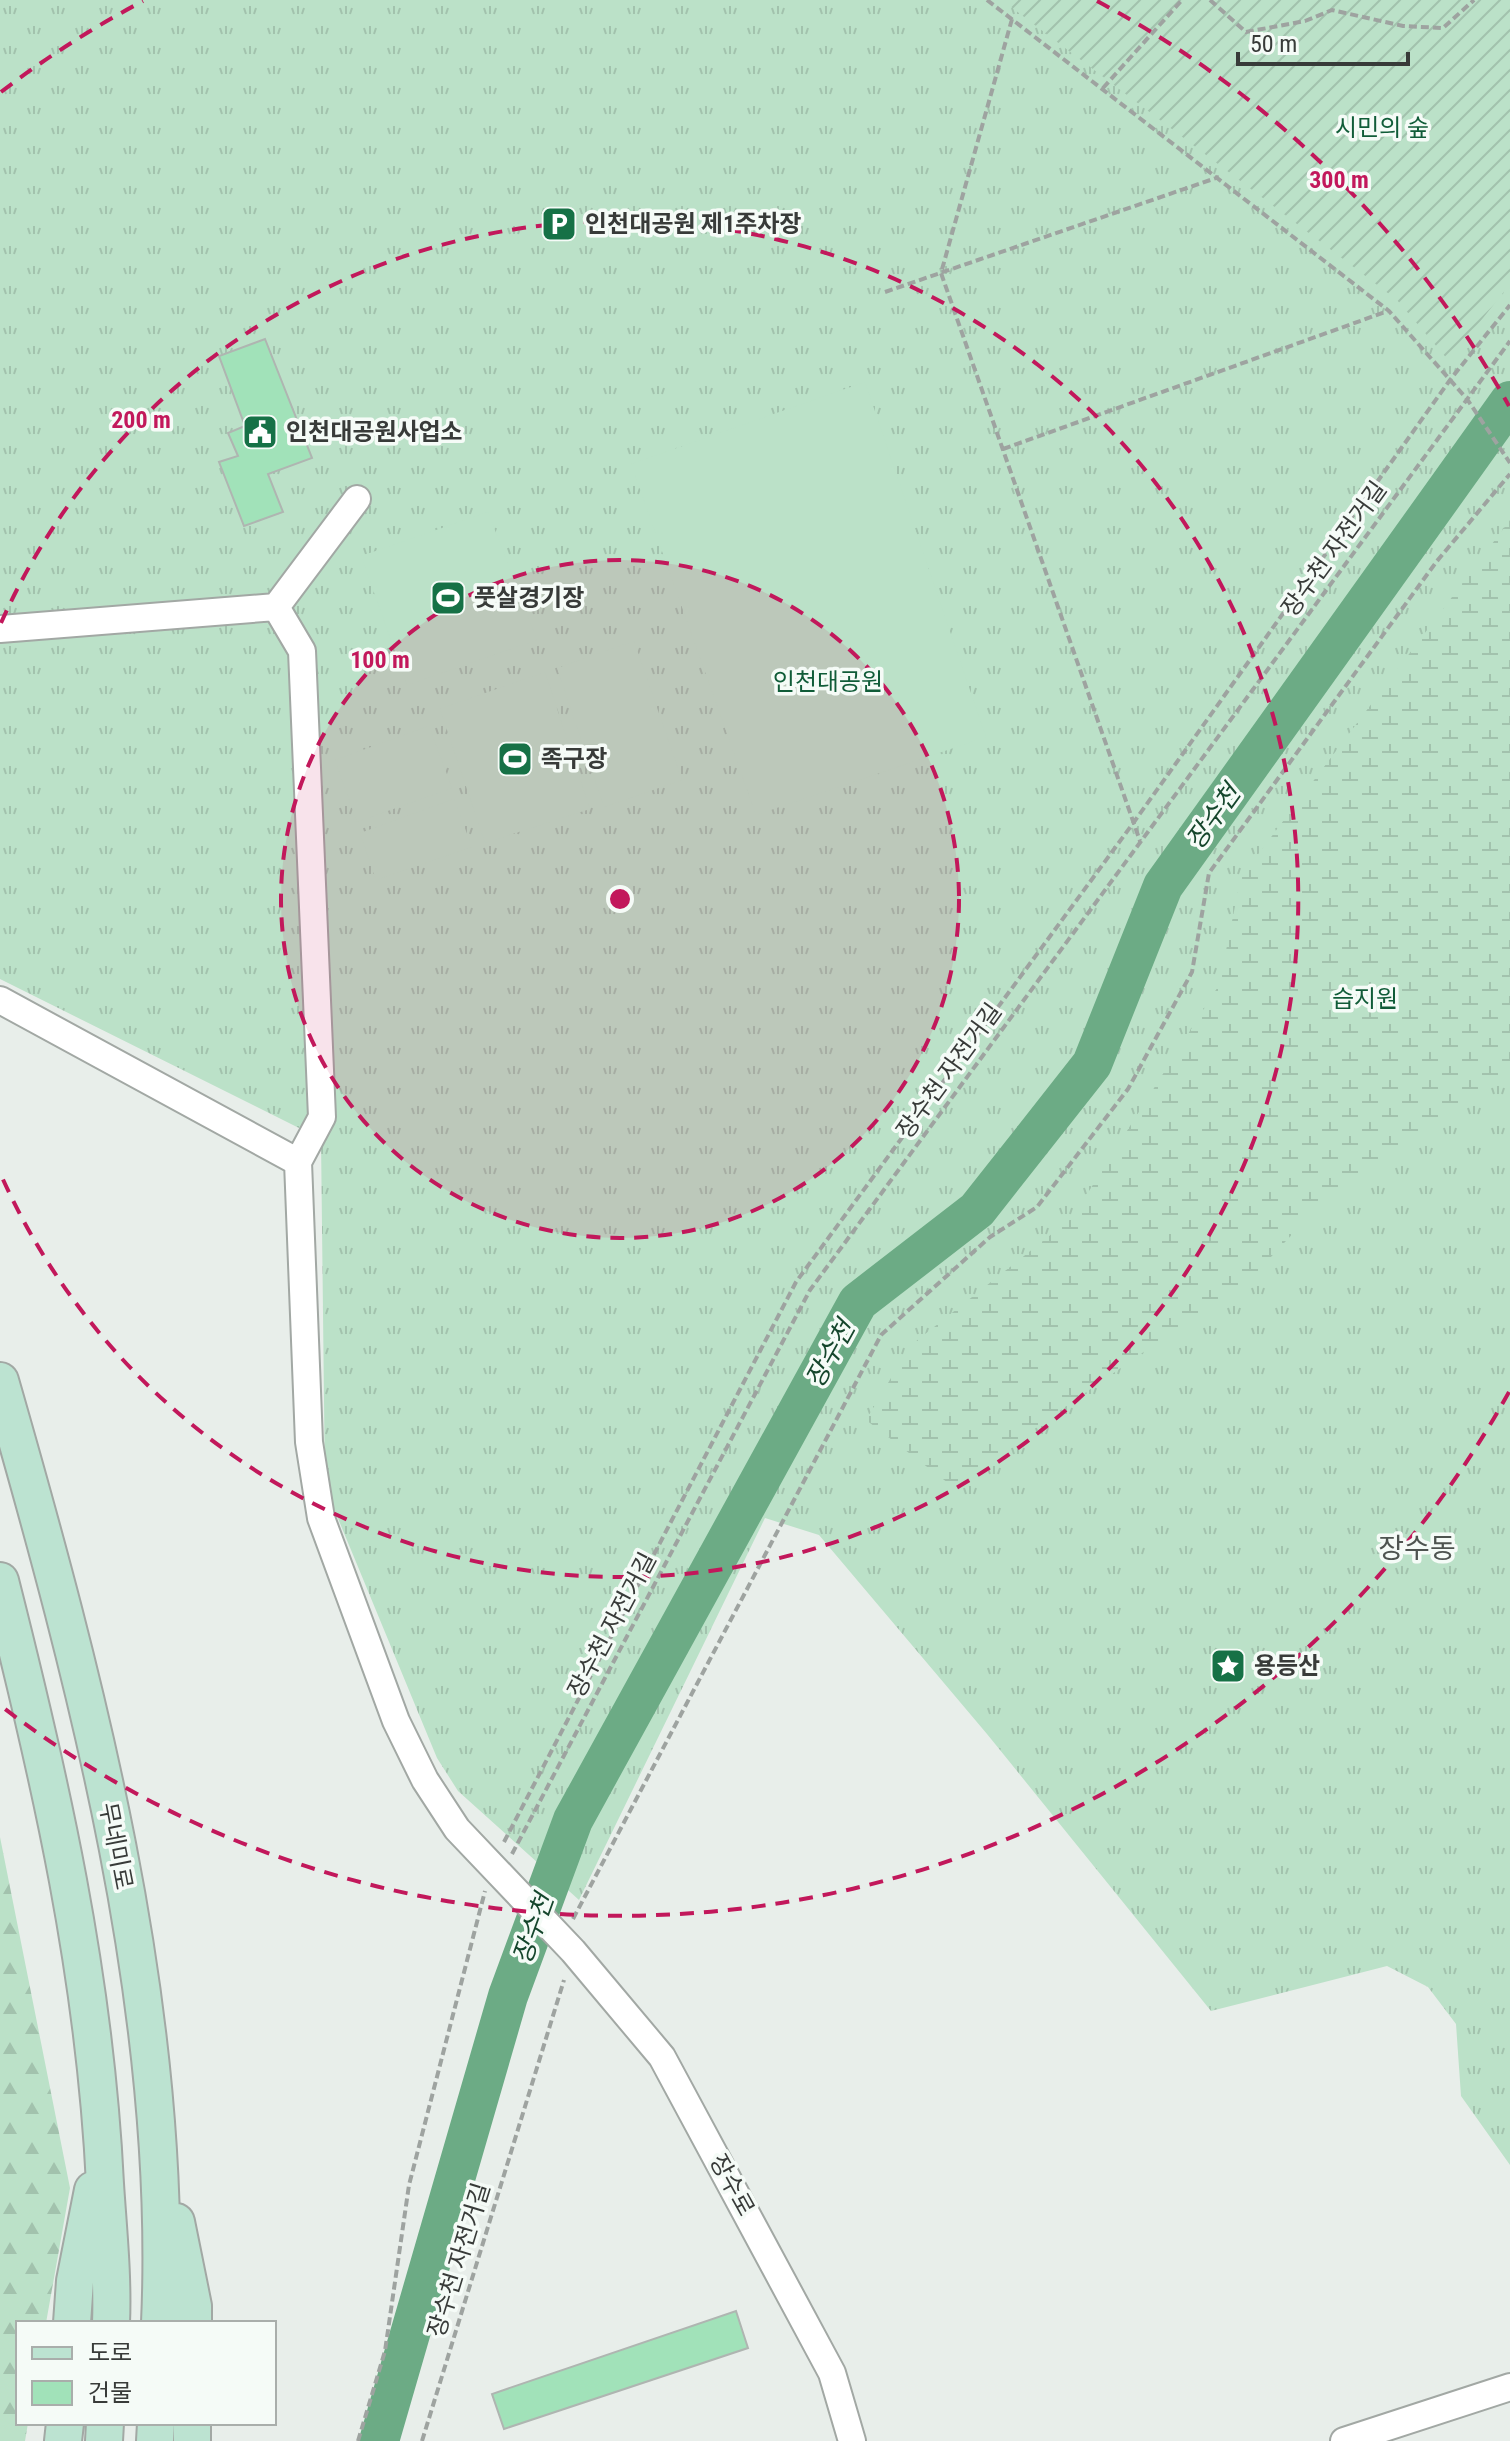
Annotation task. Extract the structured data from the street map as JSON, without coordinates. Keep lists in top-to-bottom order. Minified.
{"streets":{"main road":["무네미로"],"street":["장수로"],"path":["장수천 자전거길"]},"crossings":[["장수천 자전거길","장수로"]],"districts":["장수동"],"water":["장수천"],"parks":["시민의 숲","인천대공원","습지원"],"places":{"parking":["인천대공원 제1주차장"],"public building":["인천대공원사업소"],"sports":["풋살경기장","족구장"],"place":["용등산"]},"legend":["도로","건물"],"scale_bar":"50 m","rings":["300 m","200 m","100 m"]}
